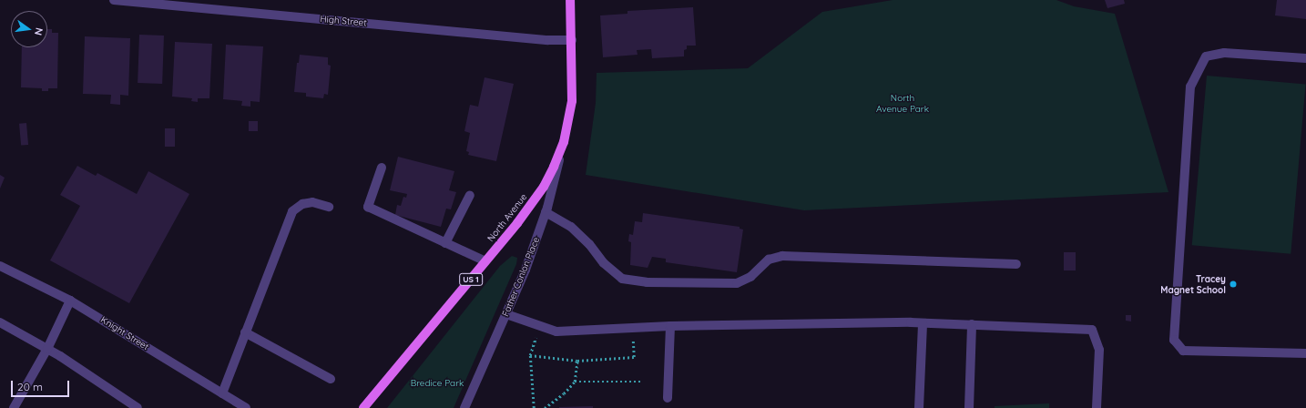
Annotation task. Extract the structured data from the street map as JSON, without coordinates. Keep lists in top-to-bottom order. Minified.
{"streets":{"main road":["North Avenue","US 1"],"street":["High Street","Father Conlon Place","Knight Street"]},"crossings":[["High Street","North Avenue"],["North Avenue","Father Conlon Place"]],"parks":["North Avenue Park","Bredice Park"],"places":["Tracey Magnet School"],"scale_bar":"20 m","north":"right"}
